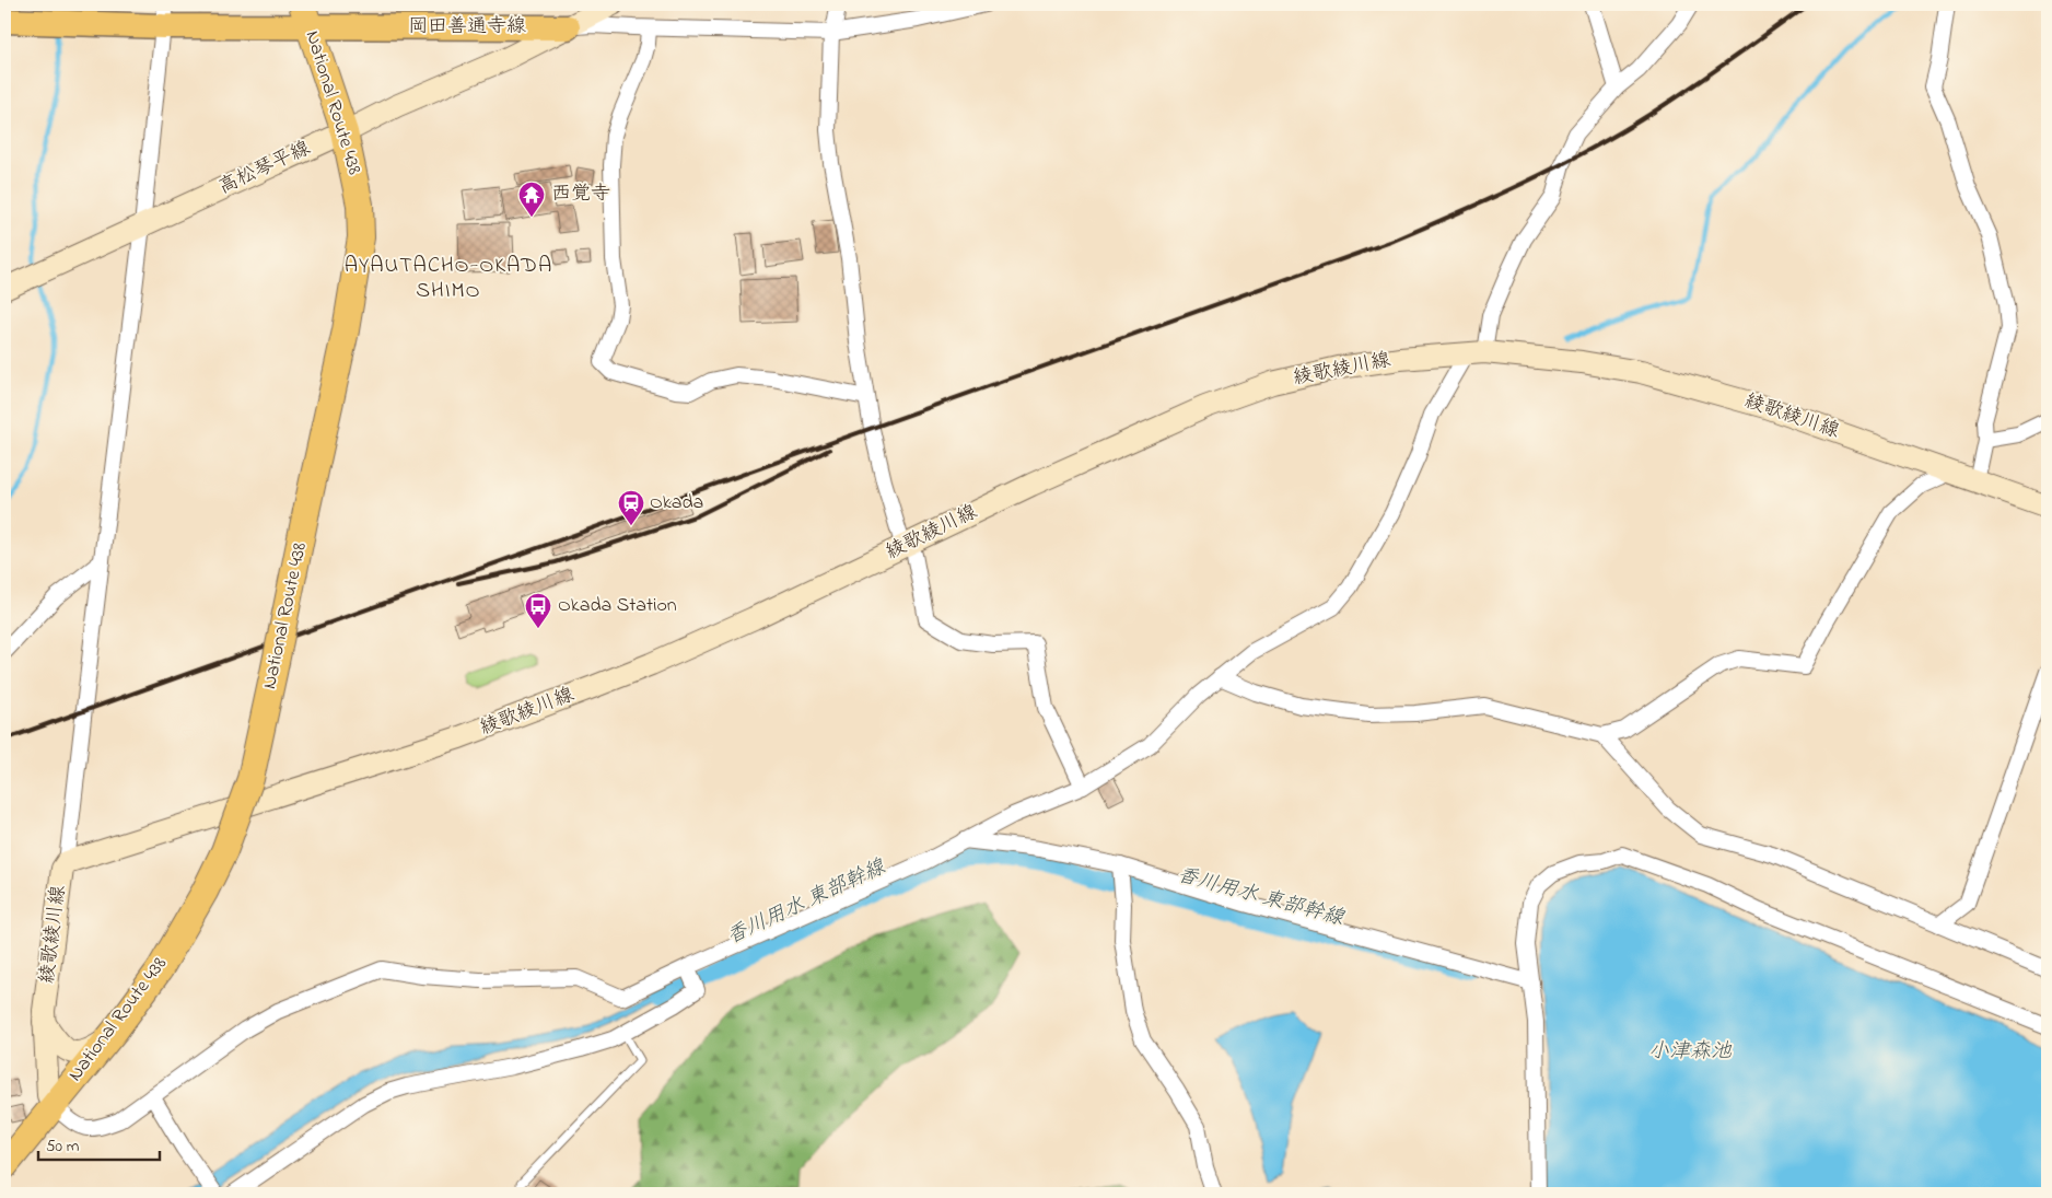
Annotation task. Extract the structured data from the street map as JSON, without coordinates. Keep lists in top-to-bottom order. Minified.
{"streets":{"highway":["National Route 438"],"main road":["岡田善通寺線","高松琴平線","綾歌綾川線"]},"crossings":[["岡田善通寺線","National Route 438"],["岡田善通寺線","高松琴平線"],["National Route 438","高松琴平線"],["National Route 438","綾歌綾川線"]],"districts":["AYAUTACHO-OKADA SHIMO"],"water":["香川用水 東部幹線","小津森池"],"places":{"temple":["西覚寺"],"station":["Okada"],"bus stop":["Okada Station"]},"scale_bar":"50 m"}
